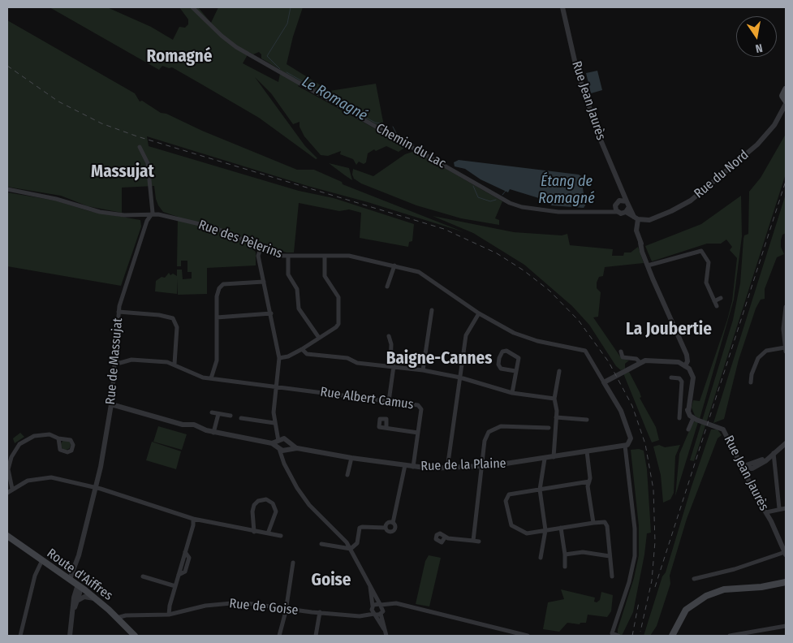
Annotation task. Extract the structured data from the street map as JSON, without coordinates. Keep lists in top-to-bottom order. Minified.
{"streets":{"main road":["Route d'Aiffres"],"street":["Rue Jean Jaurès","Chemin du Lac","Rue du Nord","Rue des Pèlerins","Rue de Massujat","Rue Albert Camus","Rue de la Plaine","Rue de Goise"]},"crossings":[["Rue des Pèlerins","Rue de Massujat"],["Rue de Massujat","Route d'Aiffres"],["Rue Albert Camus","Rue de la Plaine"],["Route d'Aiffres","Rue de Goise"]],"districts":["Romagné","Massujat","La Joubertie","Baigne-Cannes","Goise"],"water":["Le Romagné","Étang de Romagné"],"north":"bottom"}
